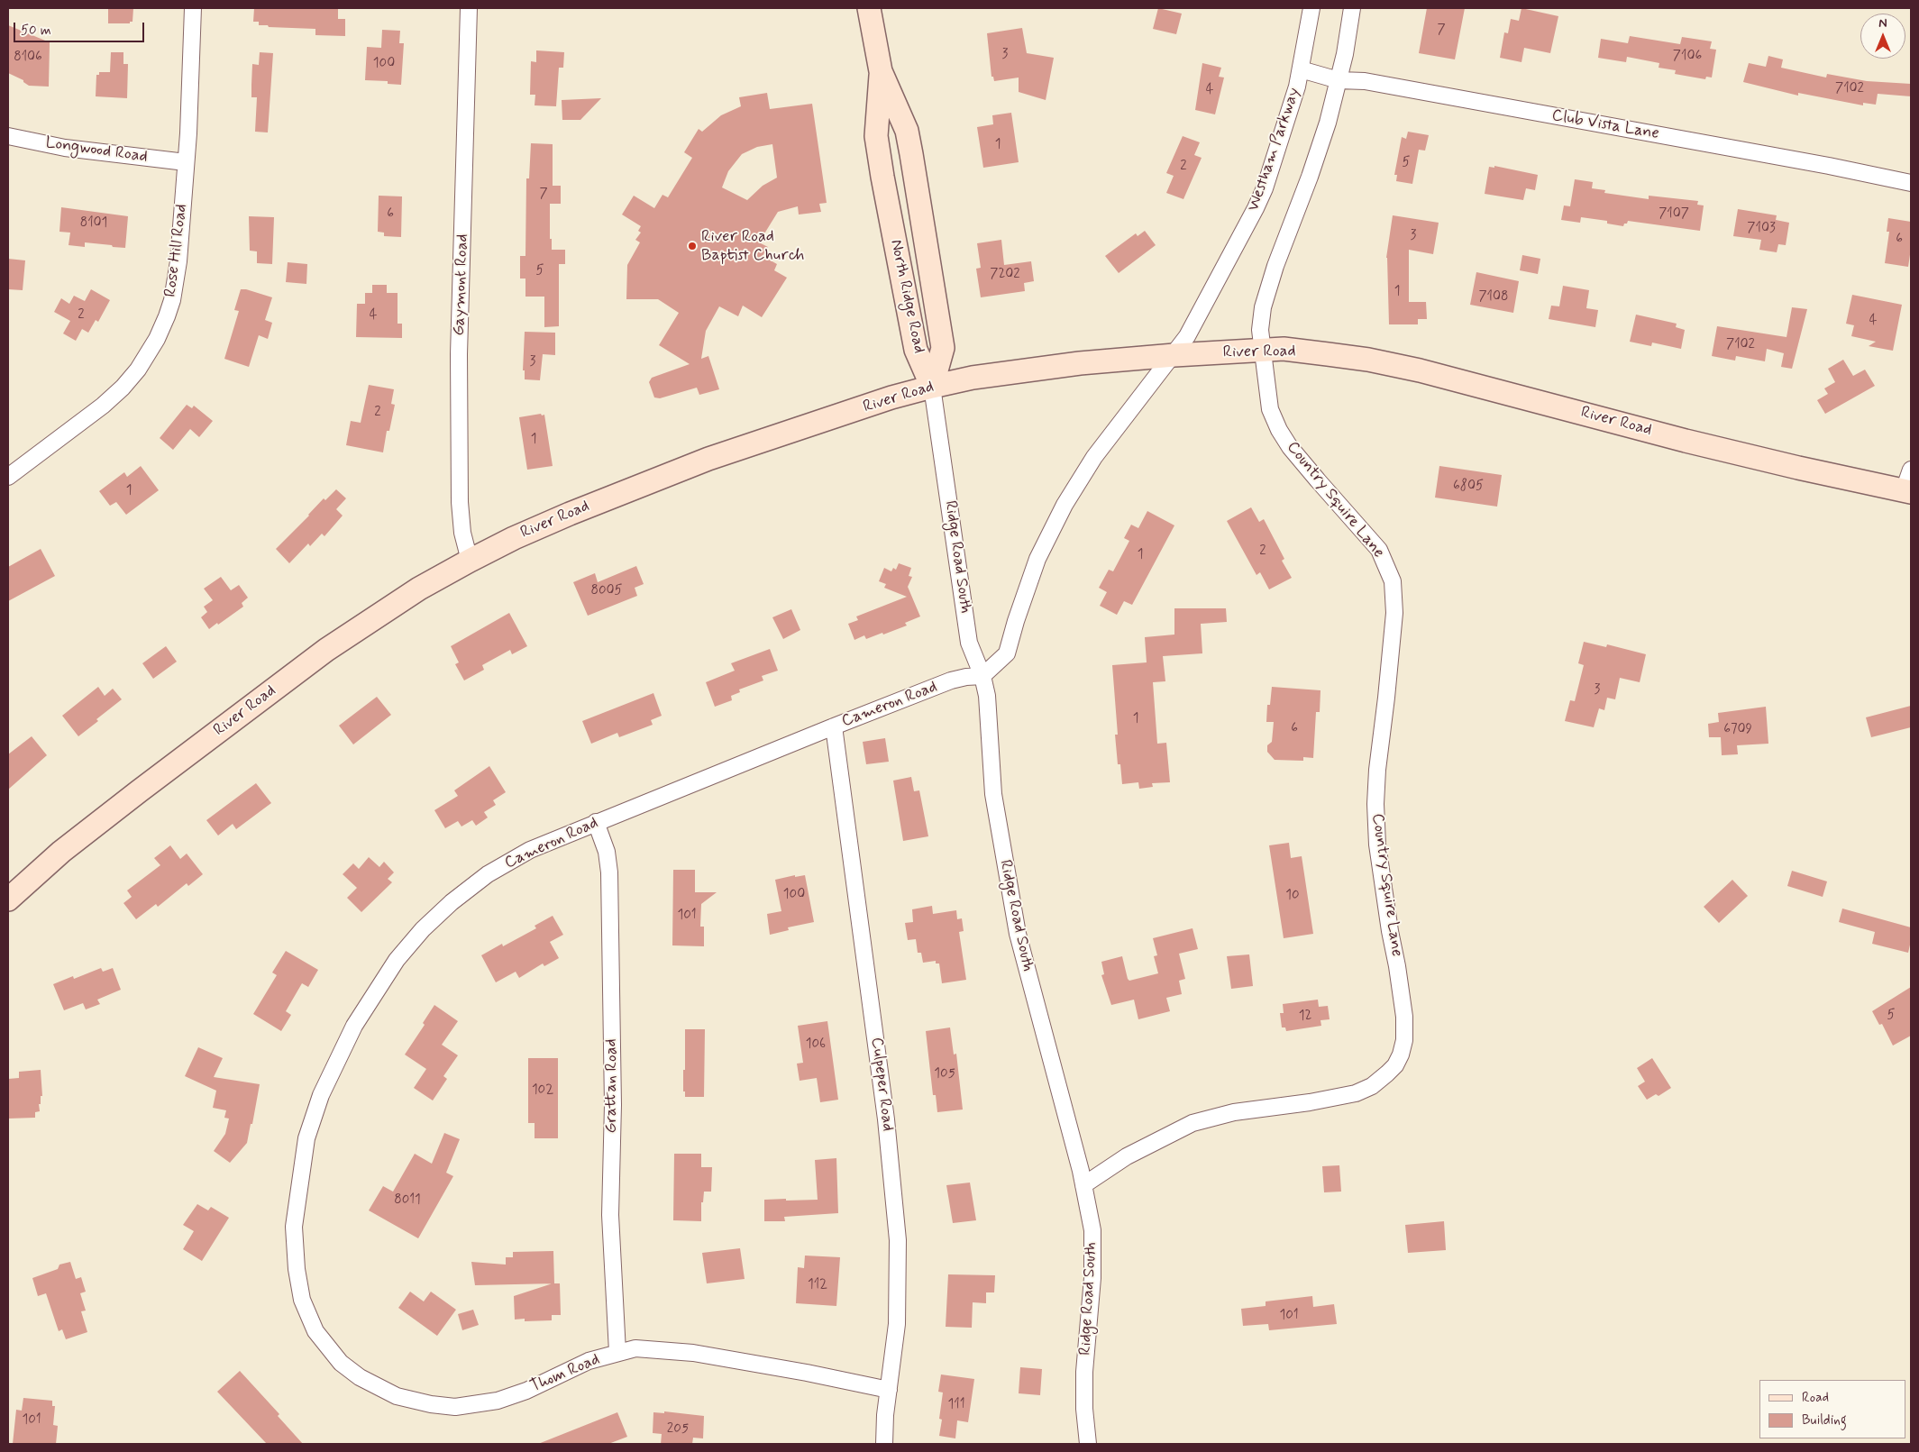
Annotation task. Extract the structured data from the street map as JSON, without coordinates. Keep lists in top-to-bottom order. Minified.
{"streets":{"main road":["North Ridge Road","River Road"],"street":["Club Vista Lane","Westham Parkway","Longwood Road","Rose Hill Road","Gaymont Road","Country Squire Lane","Ridge Road South","Cameron Road","Culpeper Road","Grattan Road","Thom Road"]},"crossings":[["Club Vista Lane","Westham Parkway"],["Westham Parkway","River Road"],["Westham Parkway","Ridge Road South"],["Westham Parkway","Cameron Road"],["Longwood Road","Rose Hill Road"],["Gaymont Road","River Road"],["North Ridge Road","River Road"],["North Ridge Road","Ridge Road South"],["River Road","Country Squire Lane"],["River Road","Ridge Road South"],["Country Squire Lane","Ridge Road South"],["Ridge Road South","Cameron Road"],["Cameron Road","Culpeper Road"],["Cameron Road","Grattan Road"],["Cameron Road","Thom Road"],["Culpeper Road","Thom Road"],["Grattan Road","Thom Road"]],"places":["River Road Baptist Church"],"house_numbers":["7","3","7106","8106","100","7102","4","1","5","2","7","6","7107","8101","7103","3","6","5","7202","1","7108","2","4","4","7102","3","2","1","6805","1","2","1","8005","3","1","6","6709","100","10","101","5","12","106","105","102","8011","112","101","111","101","205"],"legend":["Road","Building"],"scale_bar":"50 m","north":"top"}
